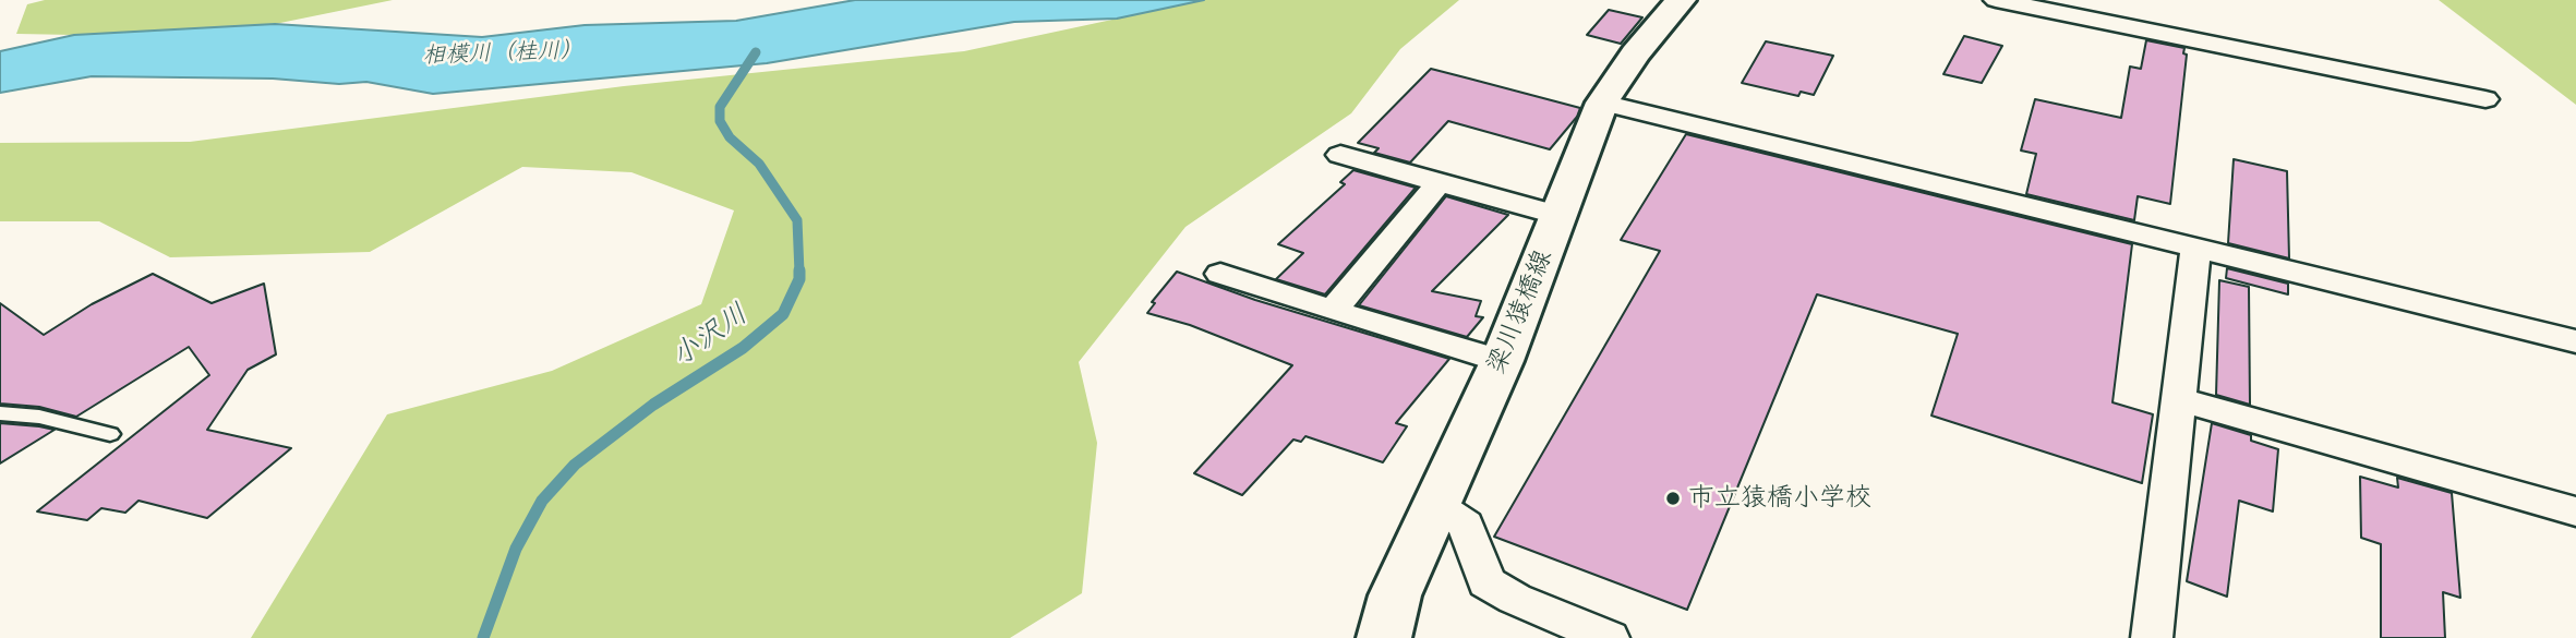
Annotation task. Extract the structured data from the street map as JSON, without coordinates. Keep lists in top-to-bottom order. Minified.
{"streets":{"main road":["梁川猿橋線"]},"water":["相模川（桂川）","小沢川"],"places":["市立猿橋小学校"]}
